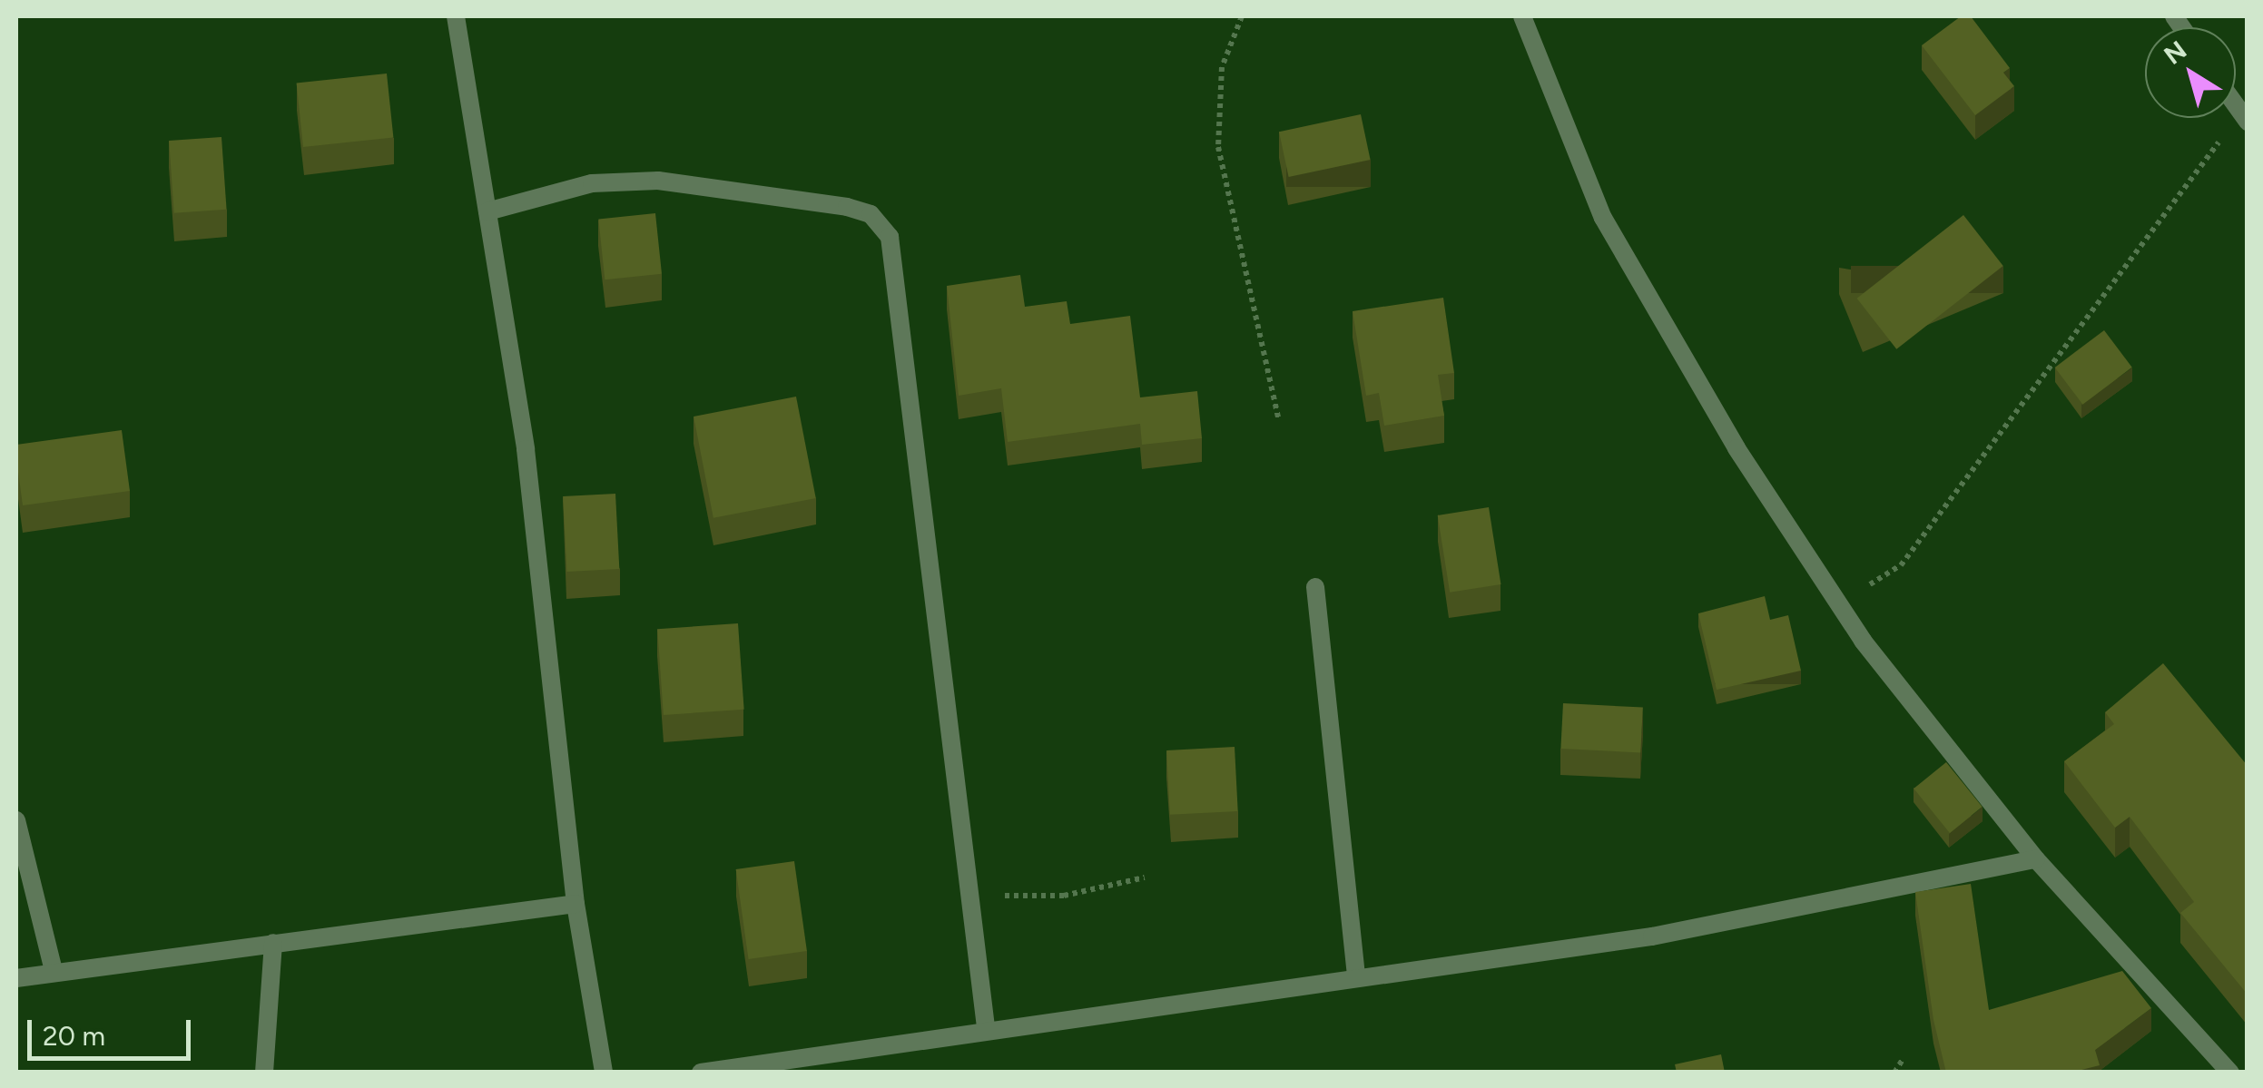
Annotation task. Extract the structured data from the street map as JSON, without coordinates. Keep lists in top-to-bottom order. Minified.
{"scale_bar":"20 m","north":"top left"}
